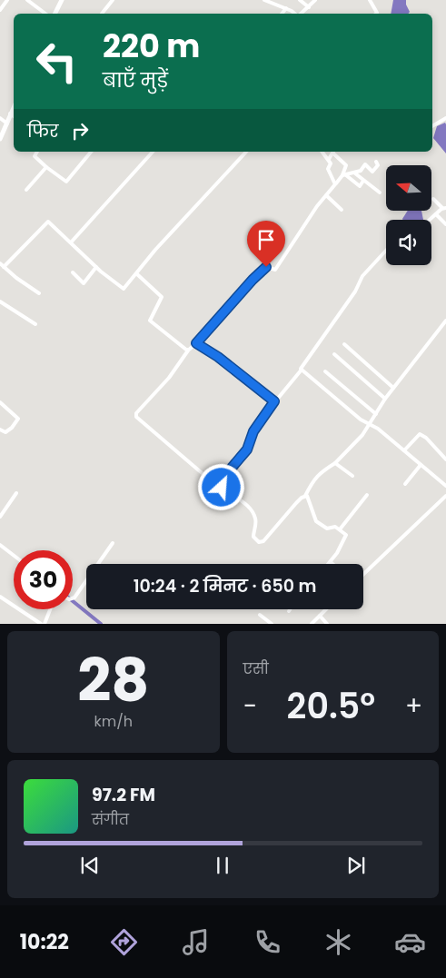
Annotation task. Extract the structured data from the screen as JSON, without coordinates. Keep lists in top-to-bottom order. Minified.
{"north":"left","page":{"turn":["220 m","बाएँ मुड़ें"],"then":"फिर","limit":"30","trip":"10:24 · 2 मिनट · 650 m","tile":[["28","km/h"],"एसी"],"heat":["−","20.5°","+"],"song":["97.2 FM","संगीत"],"tabs":"10:22"}}
